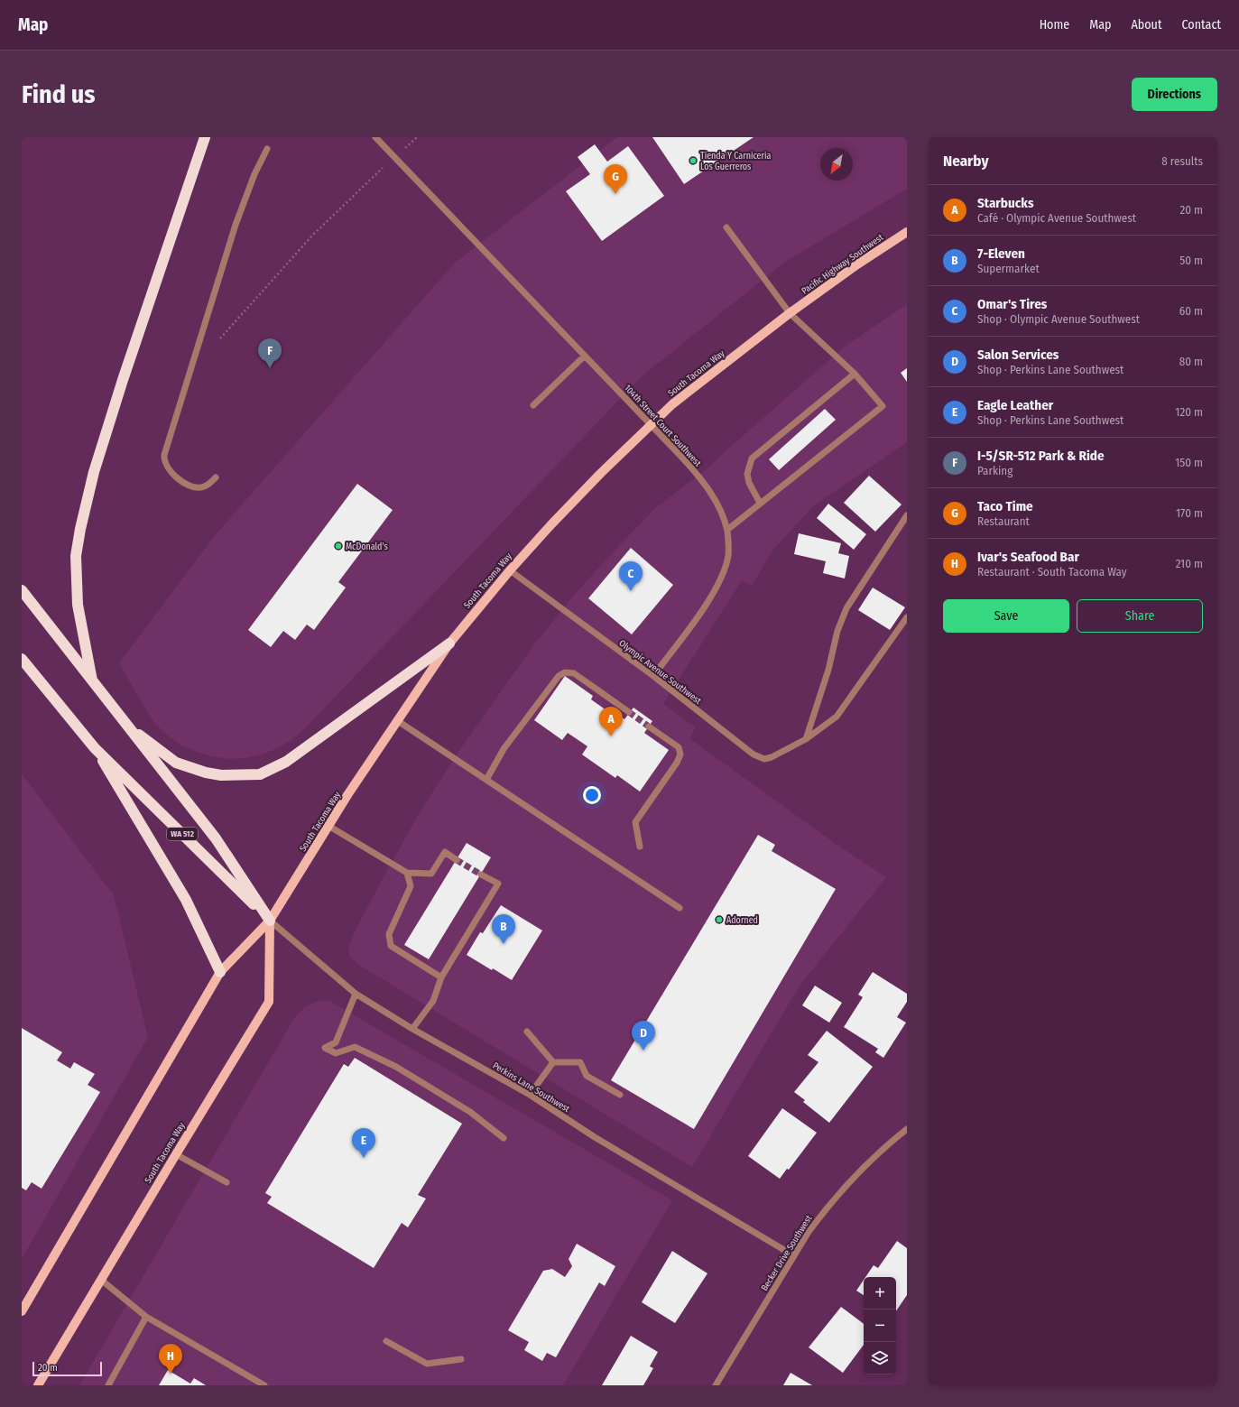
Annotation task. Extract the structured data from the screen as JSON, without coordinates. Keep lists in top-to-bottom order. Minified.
{"streets":{"highway":["WA 512"],"main road":["Pacific Highway Southwest","South Tacoma Way"],"street":["104th Street Court Southwest","Olympic Avenue Southwest","Perkins Lane Southwest","Becker Drive Southwest"]},"crossings":[["Pacific Highway Southwest","South Tacoma Way"],["South Tacoma Way","104th Street Court Southwest"],["South Tacoma Way","Olympic Avenue Southwest"],["South Tacoma Way","WA 512"],["South Tacoma Way","Perkins Lane Southwest"],["104th Street Court Southwest","Olympic Avenue Southwest"],["WA 512","Perkins Lane Southwest"],["Perkins Lane Southwest","Becker Drive Southwest"]],"places":["Tienda Y Carniceria Los Guerreros","McDonald's","Adorned"],"scale_bar":"20 m","north":"bottom left","page":{"header":"Map","nav":["Home","Map","About","Contact"],"buttons":["Directions",["Save","Share"]],"title":"Find us","heading":["Nearby","8 results"],"pins":["G","F","C","A","B","D","E","H"],"list":[{"mark":"A","name":"Starbucks","note":"Café · Olympic Avenue Southwest","value":"20 m"},{"mark":"B","name":"7-Eleven","note":"Supermarket","value":"50 m"},{"mark":"C","name":"Omar's Tires","note":"Shop · Olympic Avenue Southwest","value":"60 m"},{"mark":"D","name":"Salon Services","note":"Shop · Perkins Lane Southwest","value":"80 m"},{"mark":"E","name":"Eagle Leather","note":"Shop · Perkins Lane Southwest","value":"120 m"},{"mark":"F","name":"I-5/SR-512 Park & Ride","note":"Parking","value":"150 m"},{"mark":"G","name":"Taco Time","note":"Restaurant","value":"170 m"},{"mark":"H","name":"Ivar's Seafood Bar","note":"Restaurant · South Tacoma Way","value":"210 m"}],"map_buttons":["+","−"],"scale":"20 m"}}
